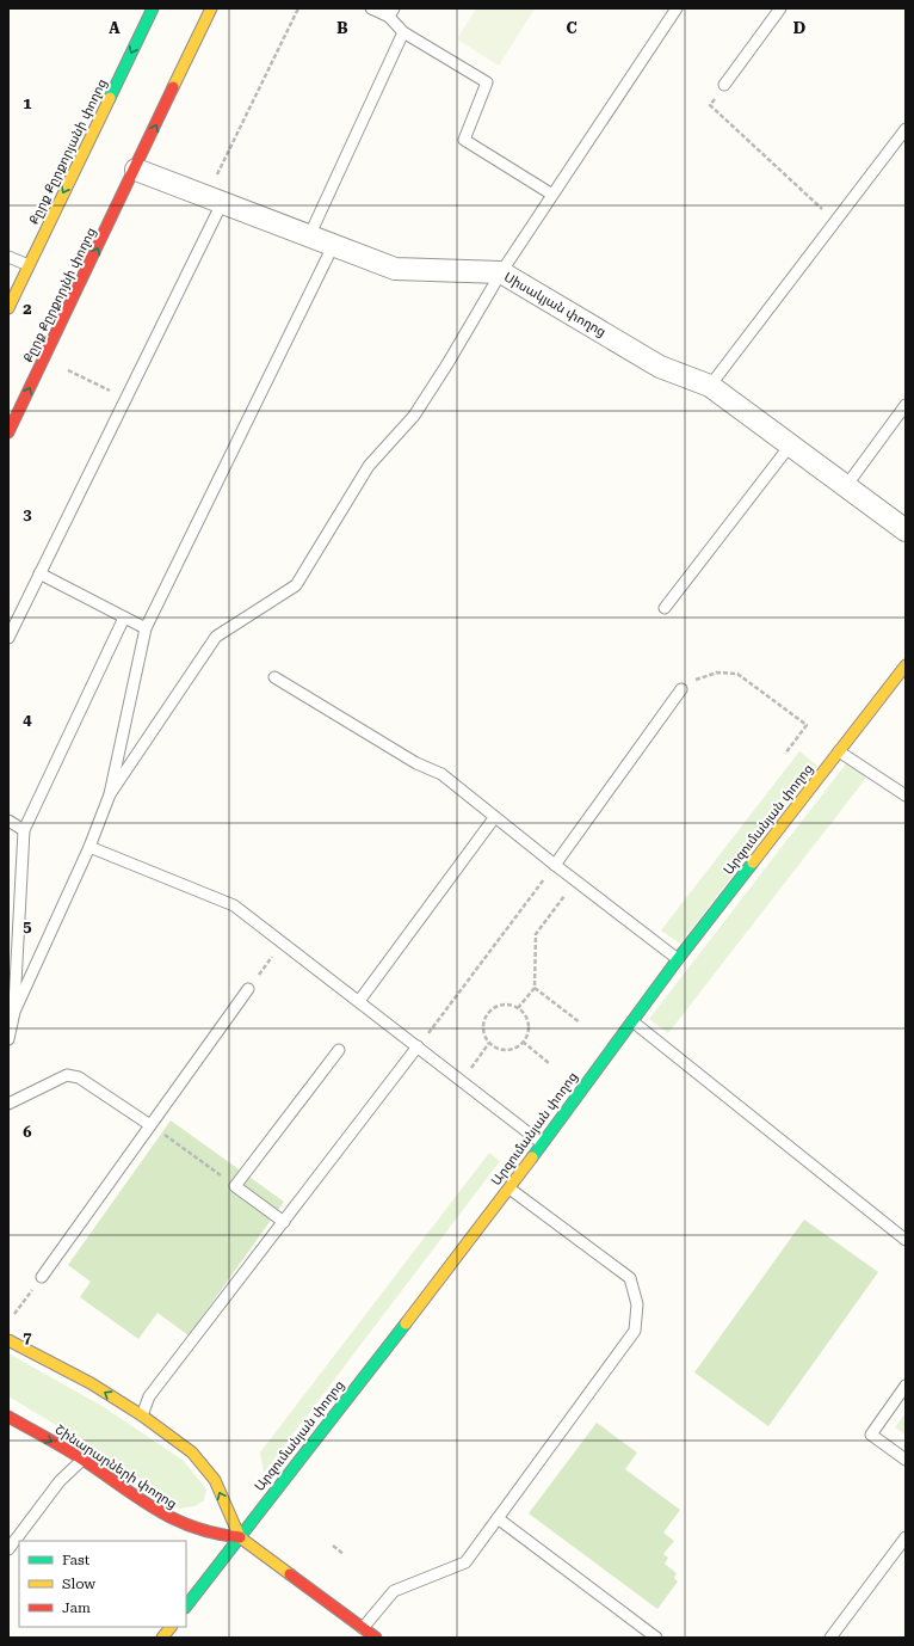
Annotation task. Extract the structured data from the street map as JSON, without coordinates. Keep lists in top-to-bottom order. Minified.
{"streets":{"main road":["Քըրք Քըրքորյանի փողոց","Քըրք Քըրքորյնի փողոց","Արզումանյան փողոց","Շինարարների փողոց"],"street":["Սիսակյան փողոց"]},"crossings":[["Քըրք Քըրքորյնի փողոց","Սիսակյան փողոց"],["Արզումանյան փողոց","Շինարարների փողոց"]],"one_way":["Քըրք Քըրքորյնի փողոց"],"legend":["Fast","Slow","Jam"],"grid":{"columns":["A","B","C","D"],"rows":["1","2","3","4","5","6","7"]}}
